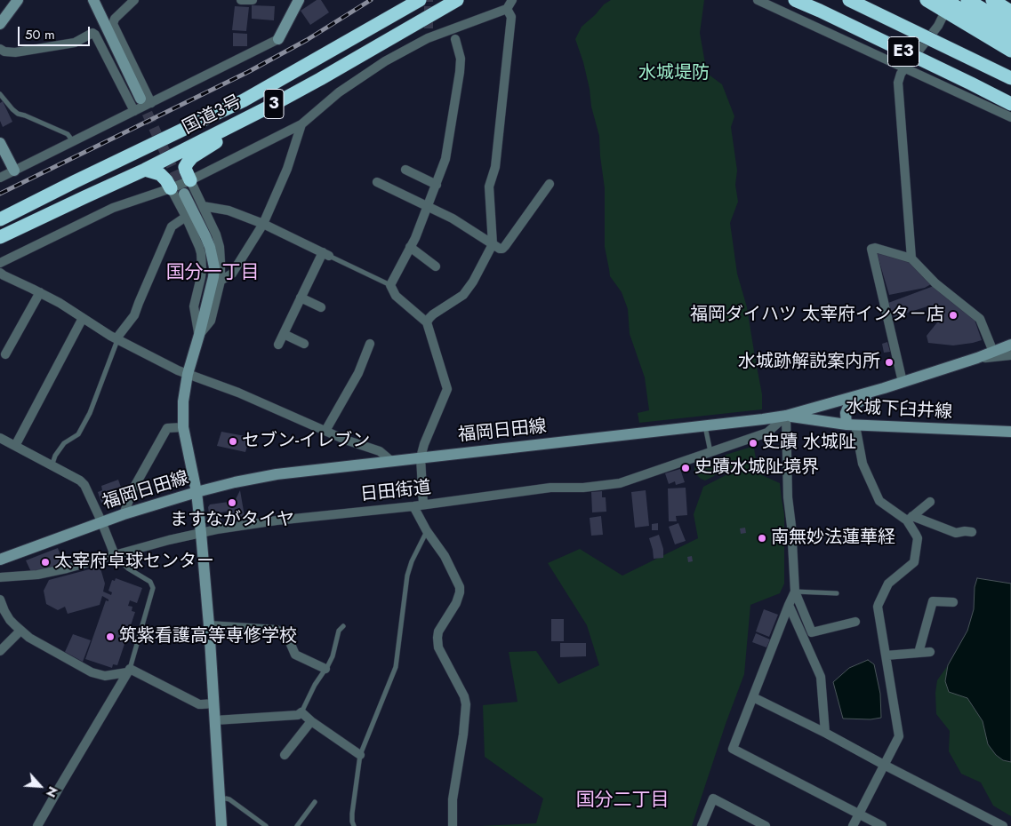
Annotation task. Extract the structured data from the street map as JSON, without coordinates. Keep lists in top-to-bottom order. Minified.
{"streets":{"highway":["E3","3","国道3号"],"main road":["水城下臼井線","福岡日田線"],"street":["日田街道"]},"crossings":[["3","国道3号"],["水城下臼井線","福岡日田線"],["水城下臼井線","日田街道"],["福岡日田線","日田街道"]],"districts":["国分一丁目","国分二丁目"],"parks":["水城堤防"],"places":["福岡ダイハツ 太宰府インタ－店","水城跡解説案内所","セブン-イレブン","史蹟 水城阯","史蹟水城阯境界","ますながタイヤ","南無妙法蓮華経","太宰府卓球センター","筑紫看護高等専修学校"],"scale_bar":"50 m","north":"bottom right"}
